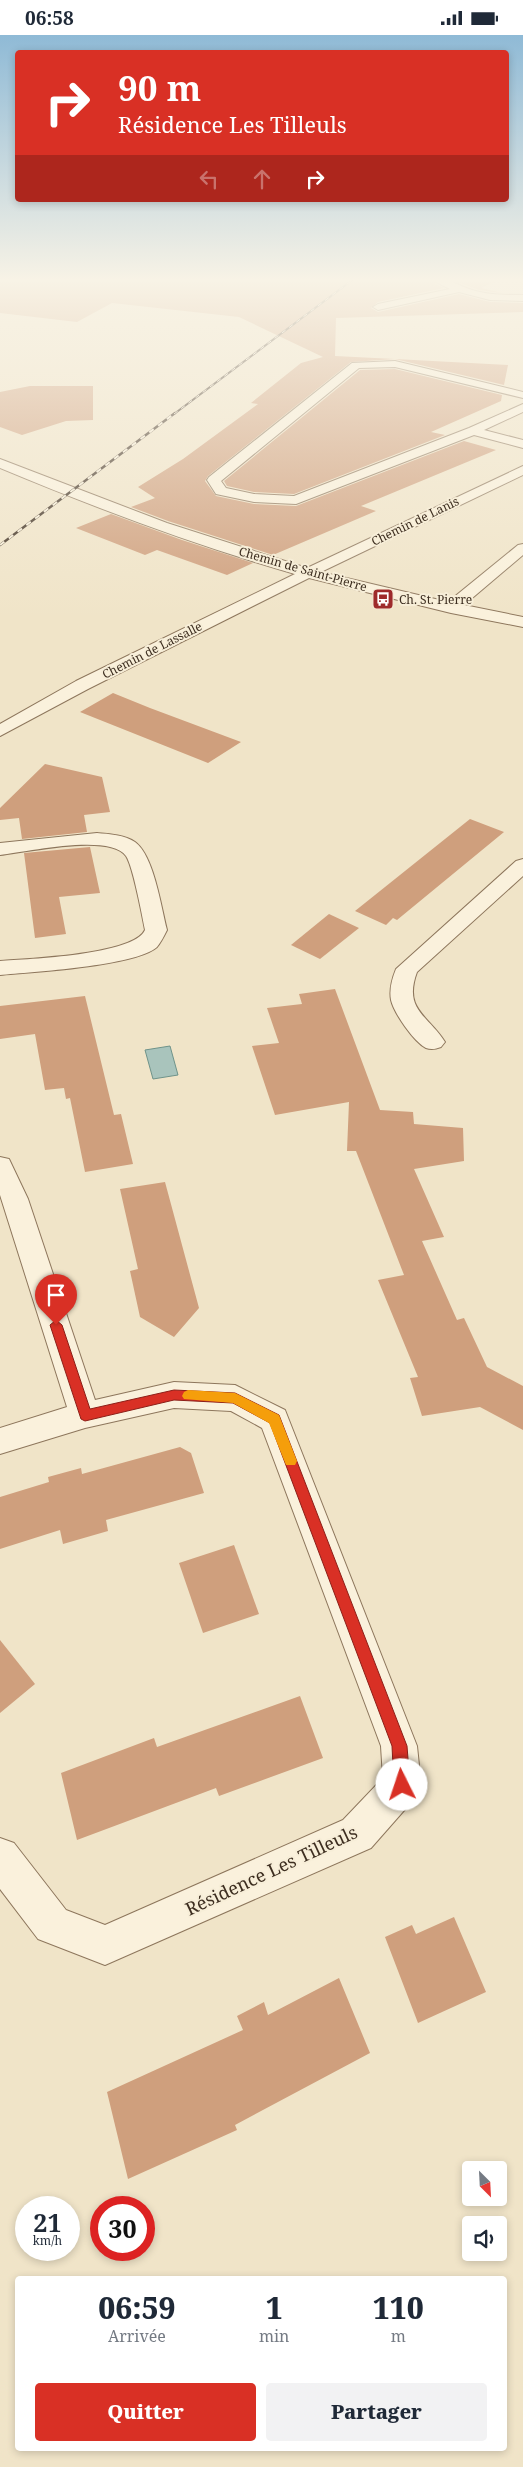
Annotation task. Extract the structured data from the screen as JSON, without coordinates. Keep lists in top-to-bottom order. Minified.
{"streets":{"street":["Chemin de Lanis","Chemin de Saint-Pierre","Chemin de Lassalle","Résidence Les Tilleuls"]},"crossings":[["Chemin de Lanis","Chemin de Saint-Pierre"],["Chemin de Lanis","Chemin de Lassalle"],["Chemin de Saint-Pierre","Chemin de Lassalle"]],"places":{"bus stop":["Ch. St. Pierre"]},"north":"bottom right","page":{"status":"06:58","turn":["90 m","Résidence Les Tilleuls"],"speed":"21 km/h","limit":"30","eta":["06:59","Arrivée","1","min","110","m"],"buttons":["Quitter","Partager"]}}
